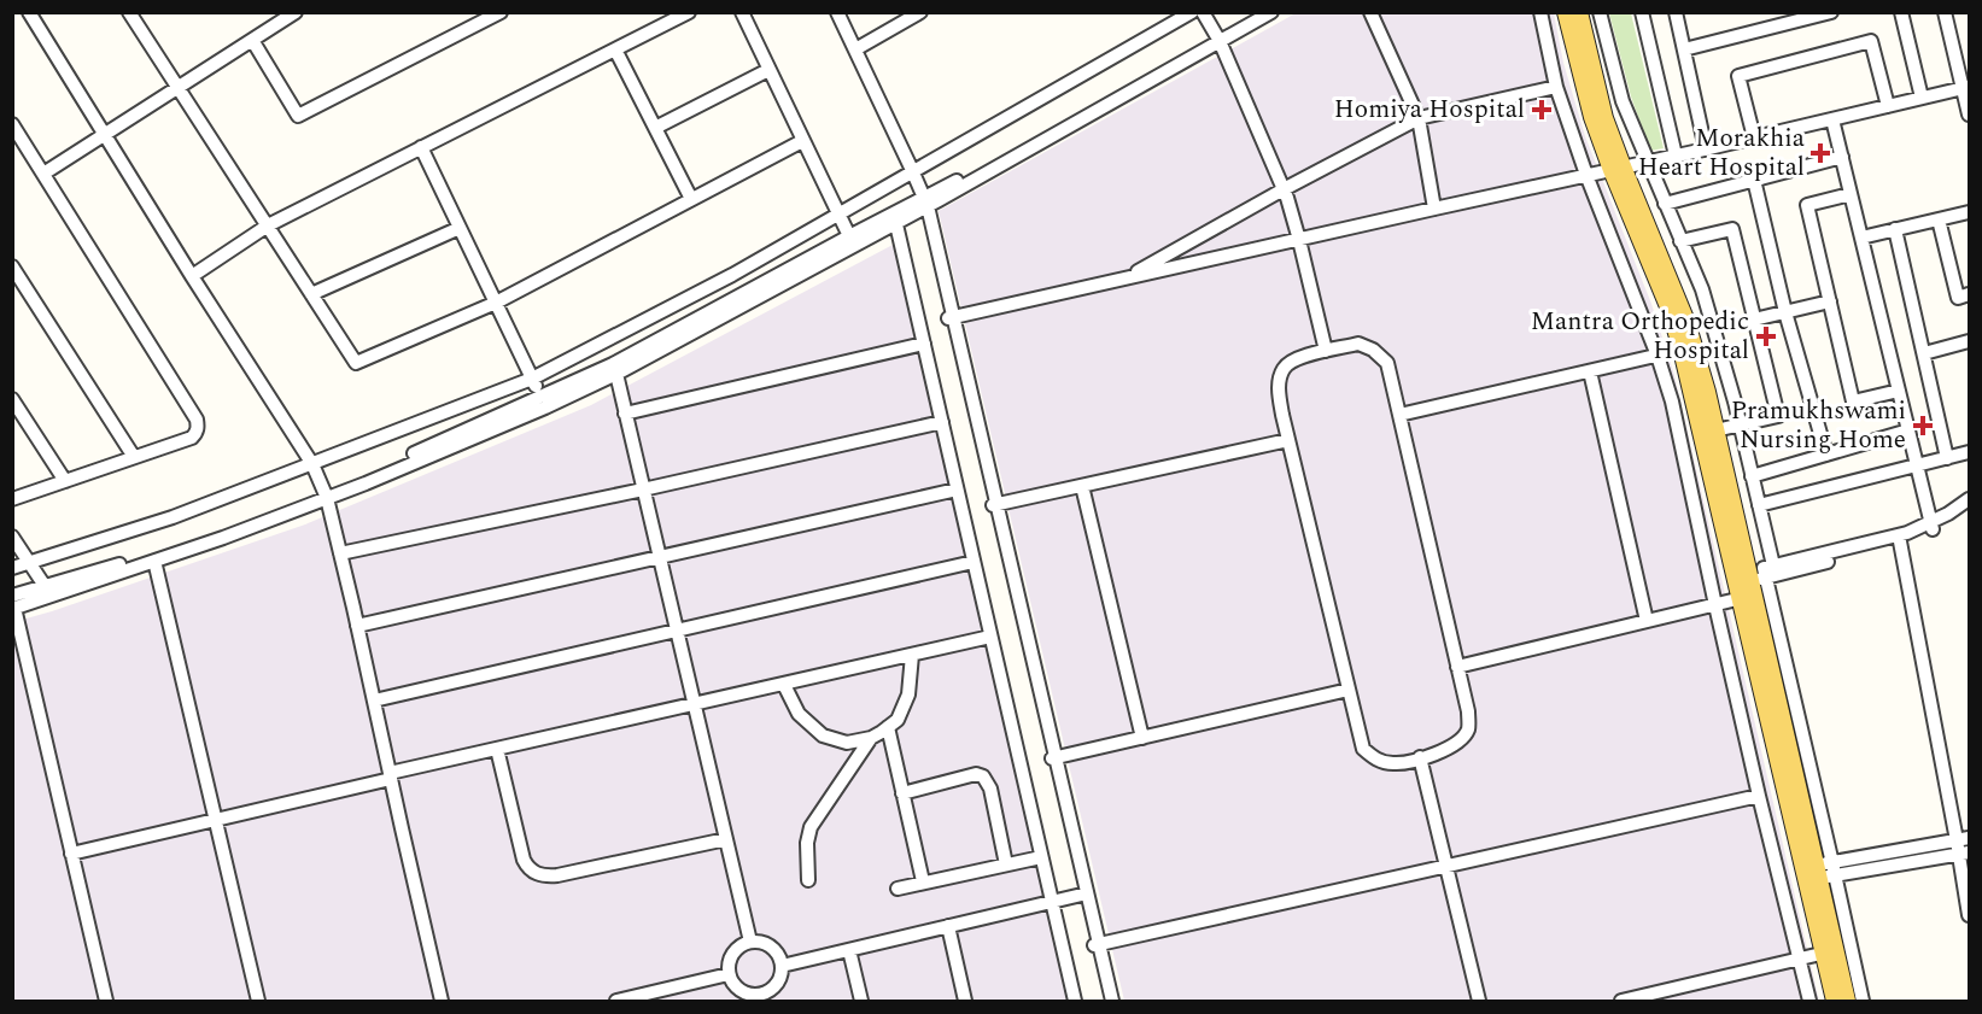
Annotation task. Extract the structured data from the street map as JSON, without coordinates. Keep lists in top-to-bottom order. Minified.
{"places":{"health":["Homiya Hospital","Morakhia Heart Hospital","Mantra Orthopedic Hospital","Pramukhswami Nursing Home"]}}
